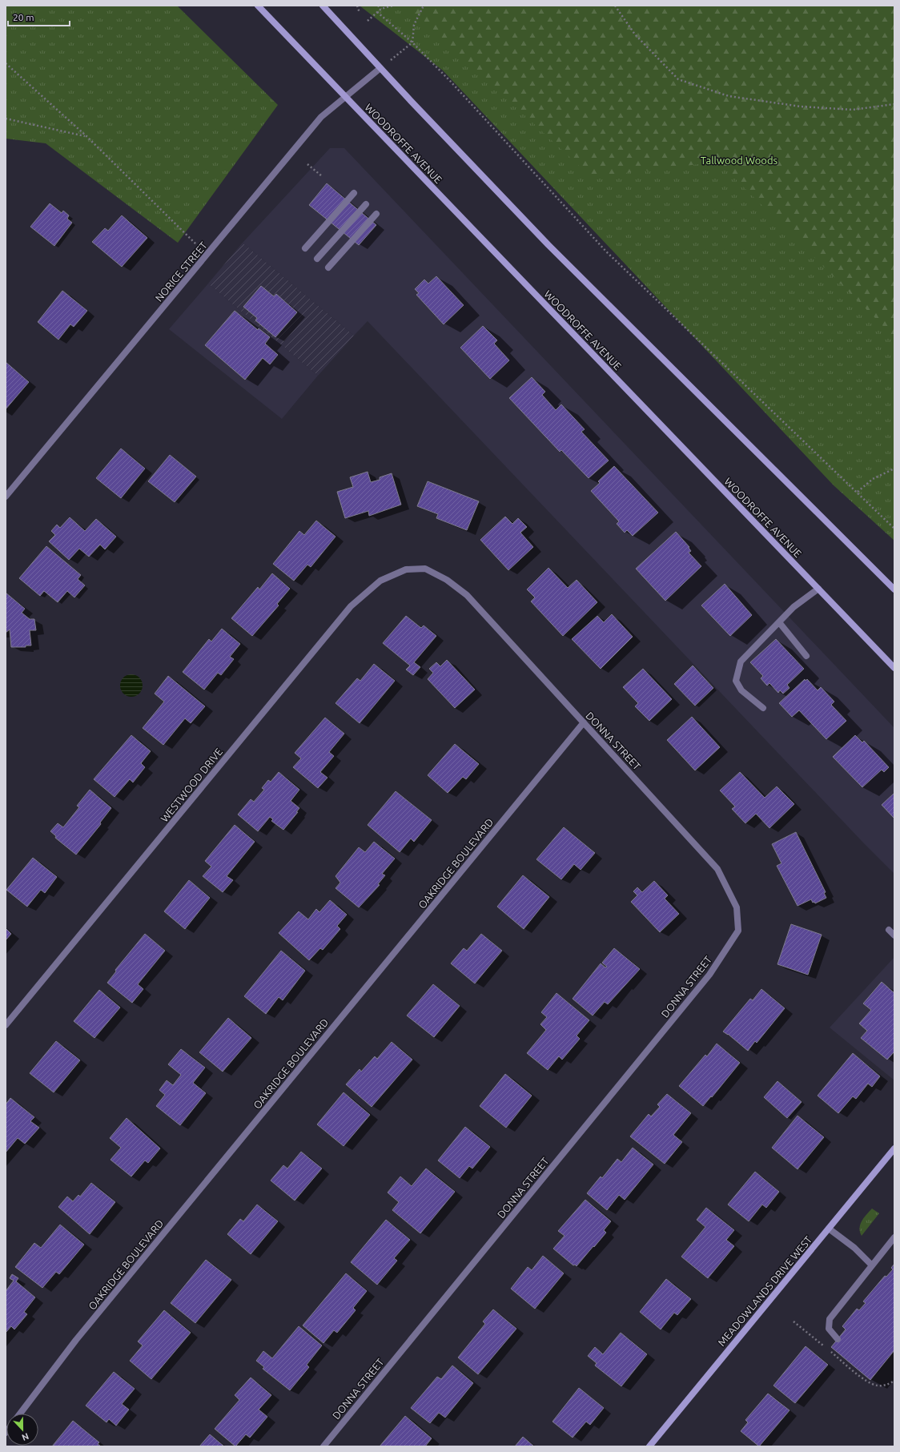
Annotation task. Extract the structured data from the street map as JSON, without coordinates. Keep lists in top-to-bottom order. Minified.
{"streets":{"main road":["WOODROFFE AVENUE","MEADOWLANDS DRIVE WEST"],"street":["NORICE STREET","DONNA STREET","WESTWOOD DRIVE","OAKRIDGE BOULEVARD"]},"crossings":[["WOODROFFE AVENUE","NORICE STREET"],["DONNA STREET","WESTWOOD DRIVE"],["DONNA STREET","OAKRIDGE BOULEVARD"]],"parks":["Tallwood Woods"],"scale_bar":"20 m","north":"bottom"}
